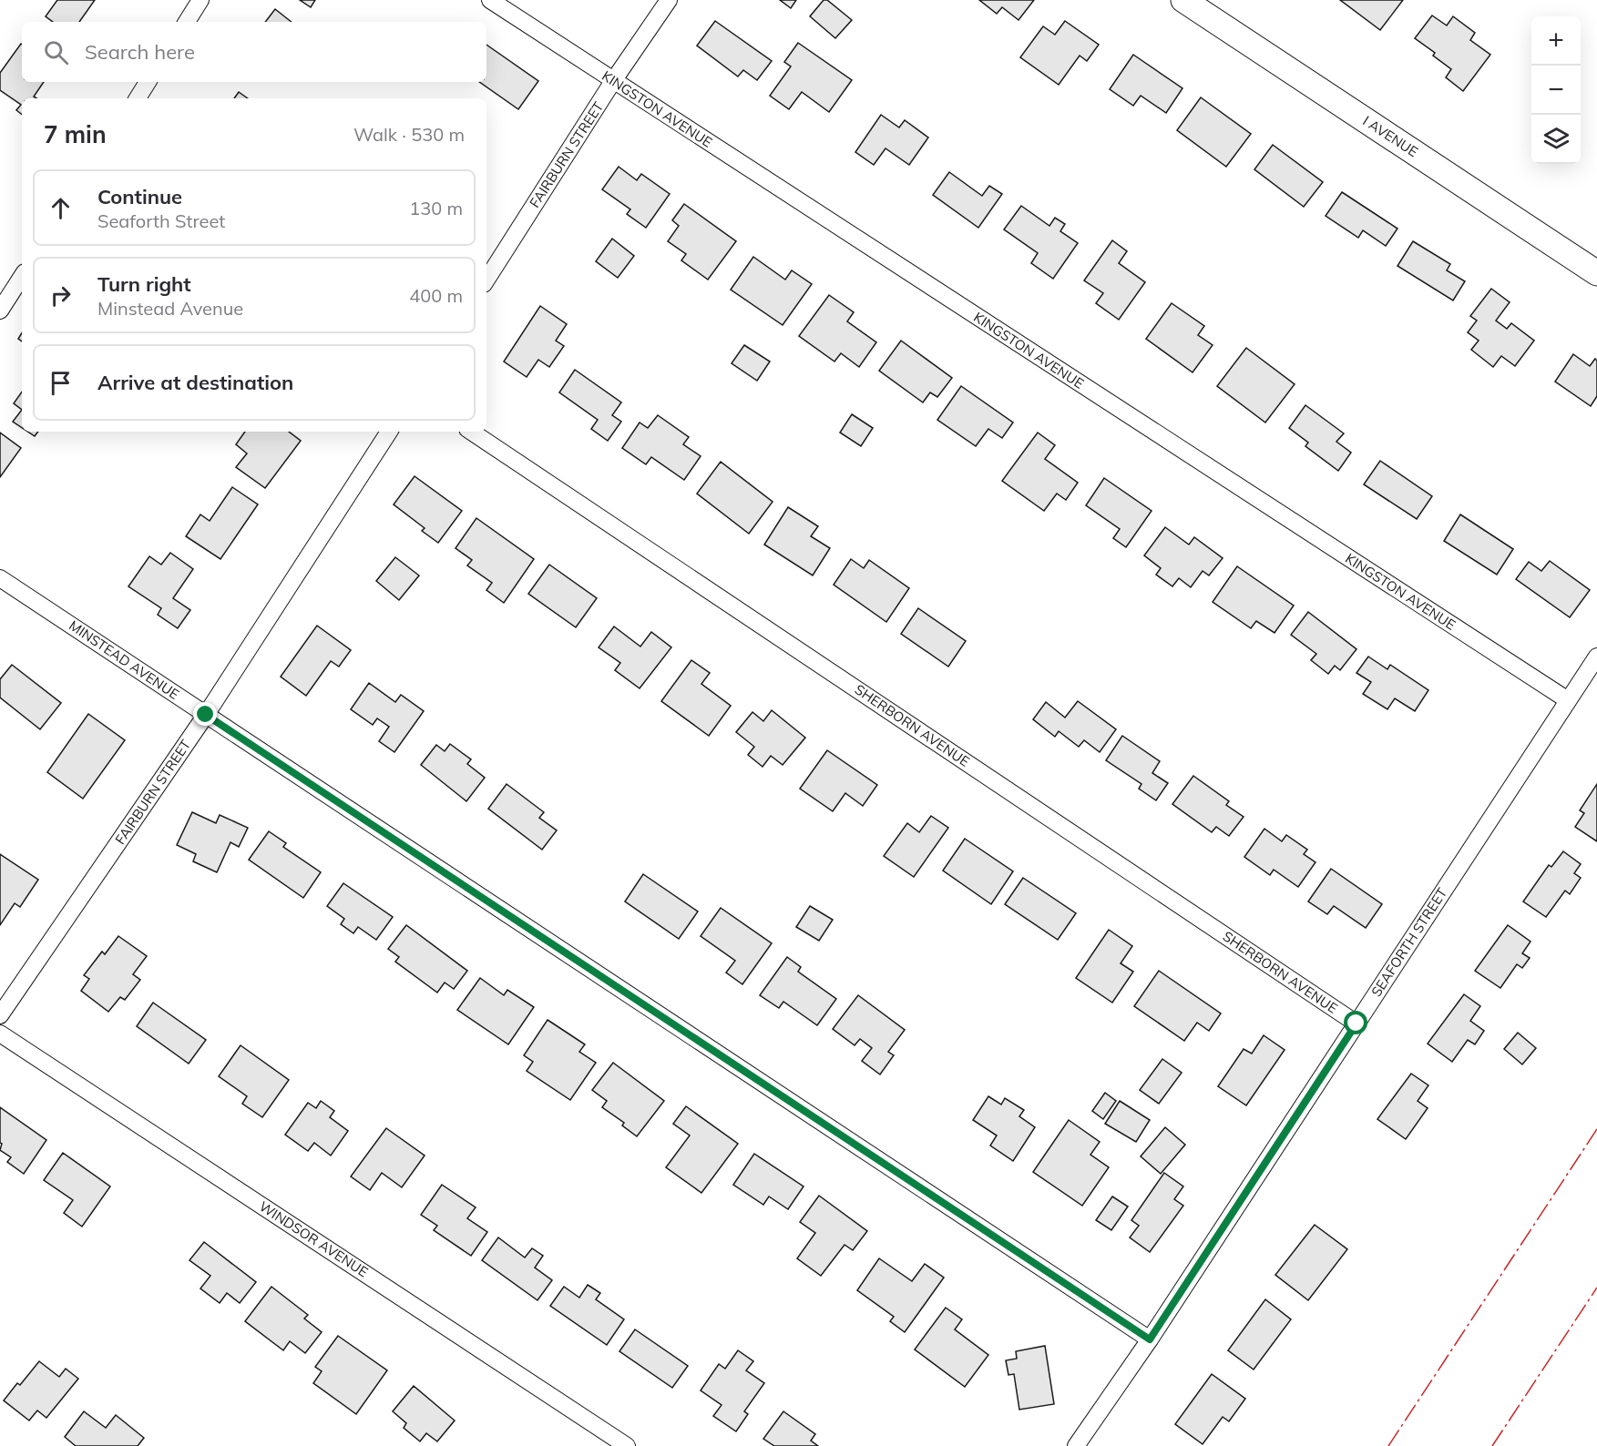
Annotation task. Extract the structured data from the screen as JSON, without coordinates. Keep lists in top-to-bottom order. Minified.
{"streets":{"main road":["I AVENUE"],"street":["KINGSTON AVENUE","FAIRBURN STREET","MINSTEAD AVENUE","SHERBORN AVENUE","SEAFORTH STREET","WINDSOR AVENUE"]},"crossings":[["KINGSTON AVENUE","FAIRBURN STREET"],["KINGSTON AVENUE","SEAFORTH STREET"],["FAIRBURN STREET","MINSTEAD AVENUE"],["MINSTEAD AVENUE","SEAFORTH STREET"],["SHERBORN AVENUE","SEAFORTH STREET"]],"page":{"map_buttons":["+","−"],"search":"Search here","heading":["7 min","Walk · 530 m"],"list":[["Continue","Seaforth Street","130 m"],["Turn right","Minstead Avenue","400 m"],"Arrive at destination"]}}
